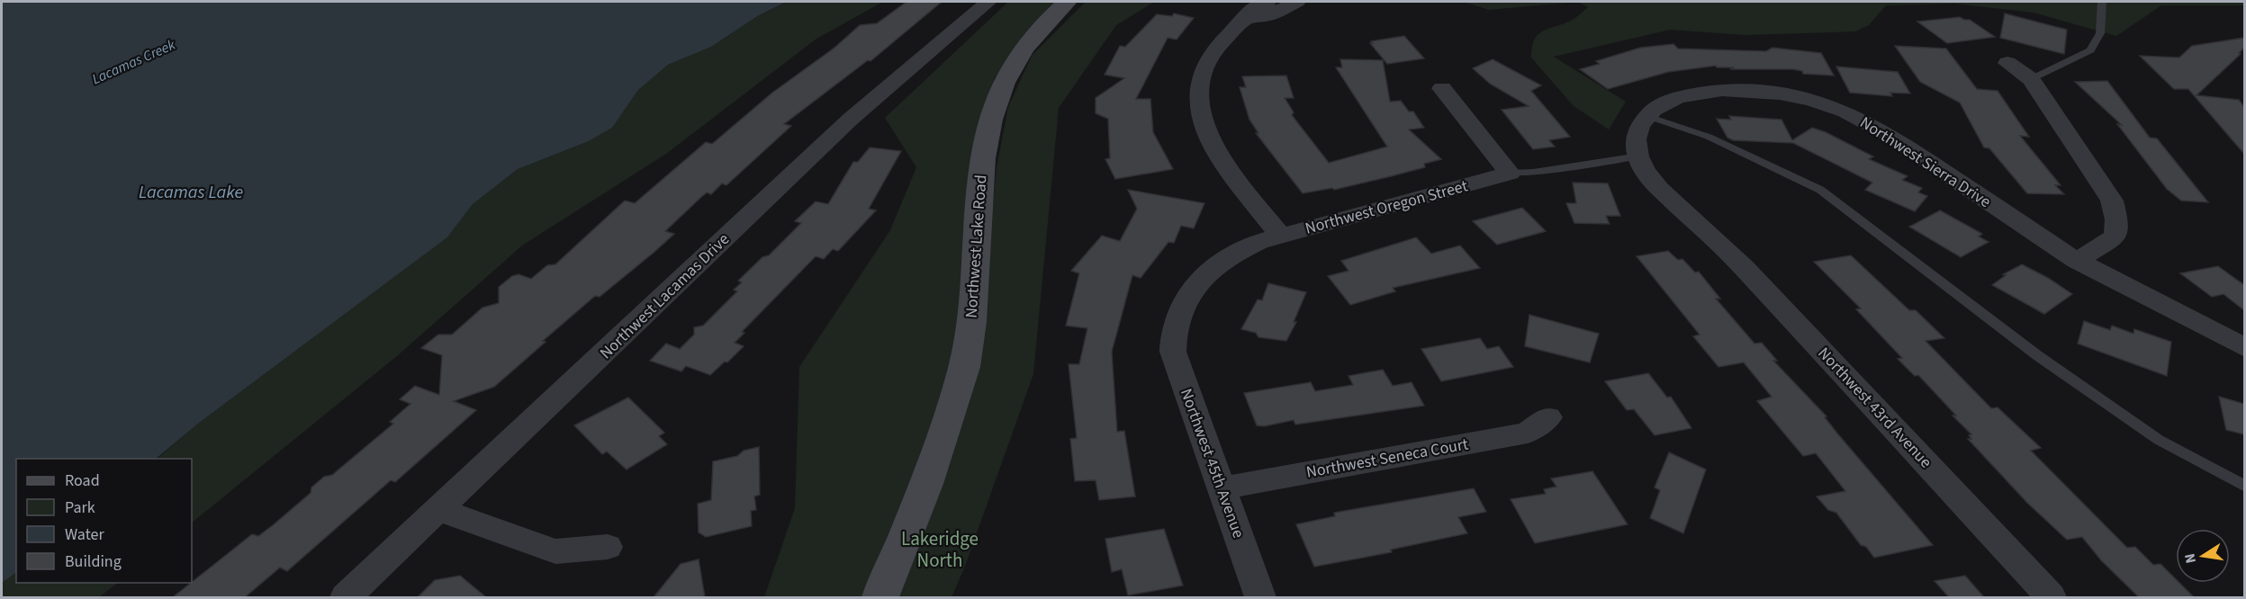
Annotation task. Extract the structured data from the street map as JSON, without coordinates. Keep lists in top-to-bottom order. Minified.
{"streets":{"main road":["Northwest Lake Road"],"street":["Northwest Sierra Drive","Northwest Oregon Street","Northwest Lacamas Drive","Northwest 43rd Avenue","Northwest Seneca Court","Northwest 45th Avenue"]},"crossings":[["Northwest Oregon Street","Northwest 43rd Avenue"],["Northwest Oregon Street","Northwest 45th Avenue"],["Northwest Seneca Court","Northwest 45th Avenue"]],"water":["Lacamas Creek","Lacamas Lake"],"parks":["Lakeridge North"],"legend":["Road","Park","Water","Building"],"north":"left"}
